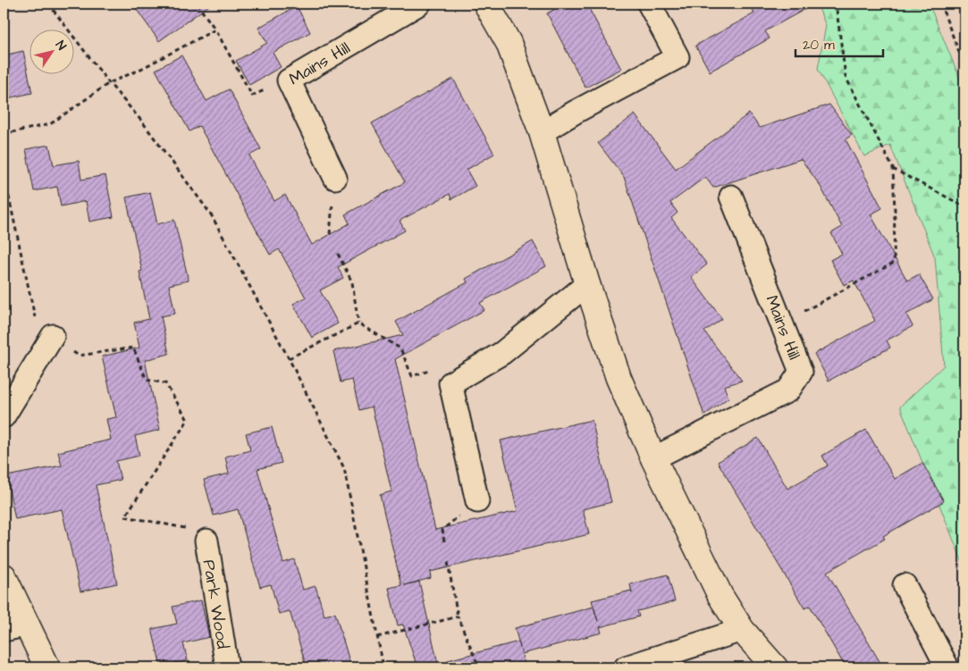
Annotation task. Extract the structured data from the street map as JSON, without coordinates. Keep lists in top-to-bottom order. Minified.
{"streets":{"street":["Mains Hill","Park Wood"]},"scale_bar":"20 m","north":"top right"}
